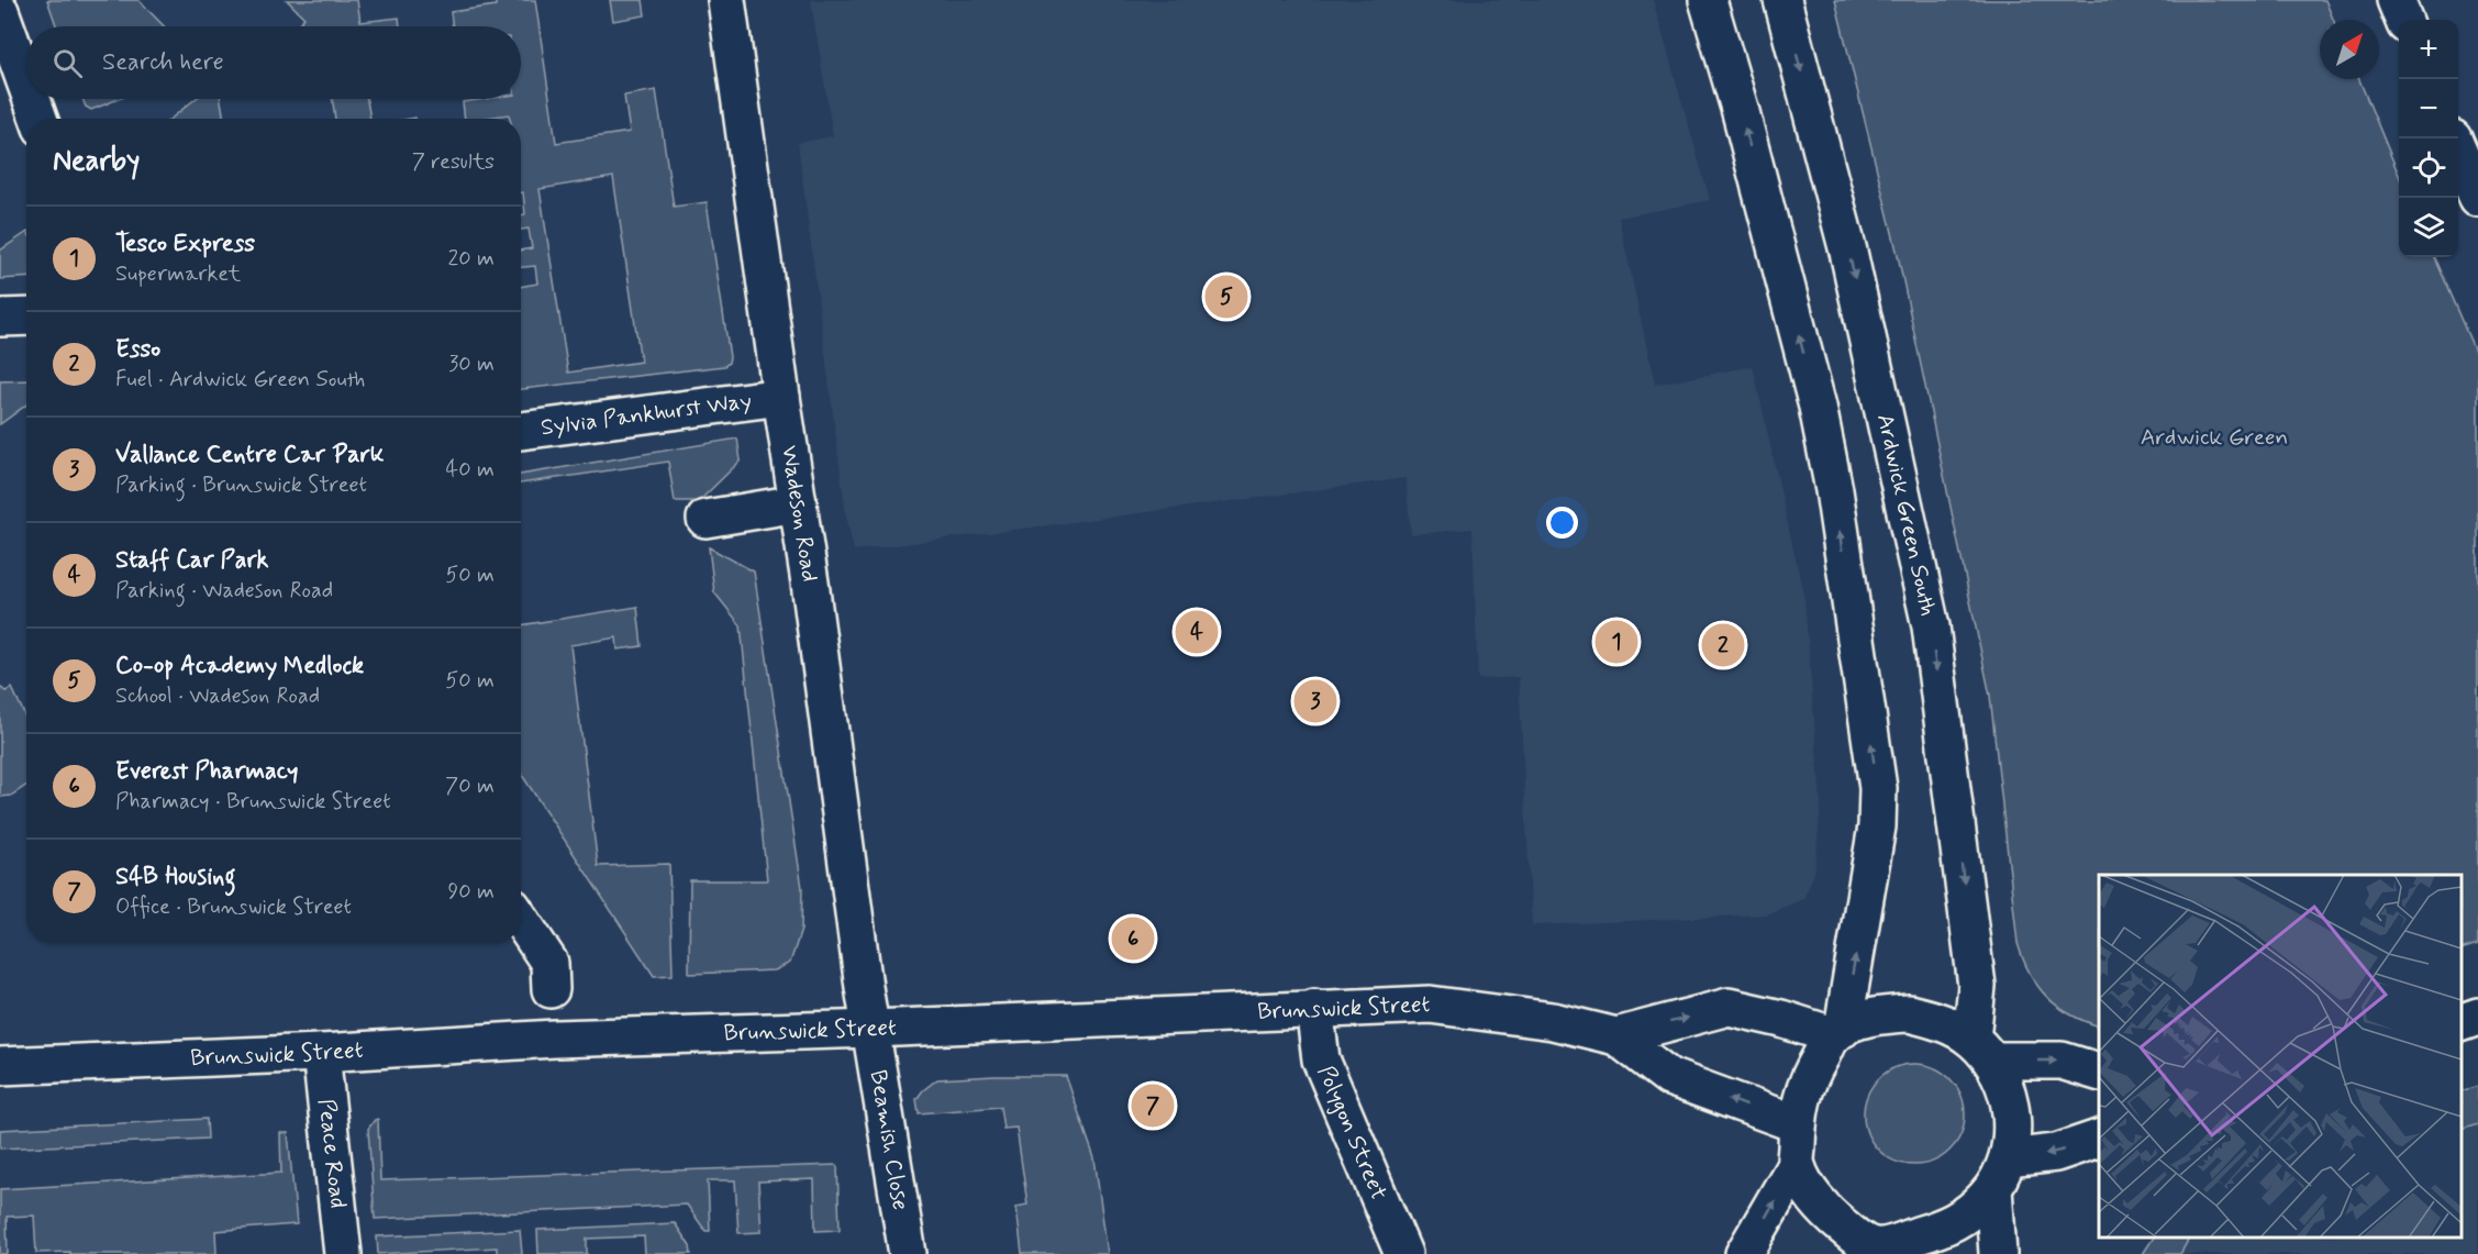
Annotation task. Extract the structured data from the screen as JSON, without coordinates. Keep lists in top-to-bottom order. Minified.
{"streets":{"main road":["Sylvia Pankhurst Way","Wadeson Road","Ardwick Green South","Brunswick Street","Polygon Street","Beamish Close","Peace Road"]},"crossings":[["Sylvia Pankhurst Way","Wadeson Road"],["Wadeson Road","Brunswick Street"],["Wadeson Road","Beamish Close"],["Ardwick Green South","Brunswick Street"],["Brunswick Street","Polygon Street"],["Brunswick Street","Beamish Close"],["Brunswick Street","Peace Road"]],"parks":["Ardwick Green"],"north":"top right","page":{"map_buttons":["+","−"],"search":"Search here","heading":["Nearby","7 results"],"list":[{"mark":"1","name":"Tesco Express","note":"Supermarket","value":"20 m"},{"mark":"2","name":"Esso","note":"Fuel · Ardwick Green South","value":"30 m"},{"mark":"3","name":"Vallance Centre Car Park","note":"Parking · Brunswick Street","value":"40 m"},{"mark":"4","name":"Staff Car Park","note":"Parking · Wadeson Road","value":"50 m"},{"mark":"5","name":"Co-op Academy Medlock","note":"School · Wadeson Road","value":"50 m"},{"mark":"6","name":"Everest Pharmacy","note":"Pharmacy · Brunswick Street","value":"70 m"},{"mark":"7","name":"S4B Housing","note":"Office · Brunswick Street","value":"90 m"}],"pins":["5","4","1","2","3","6","7"]}}
